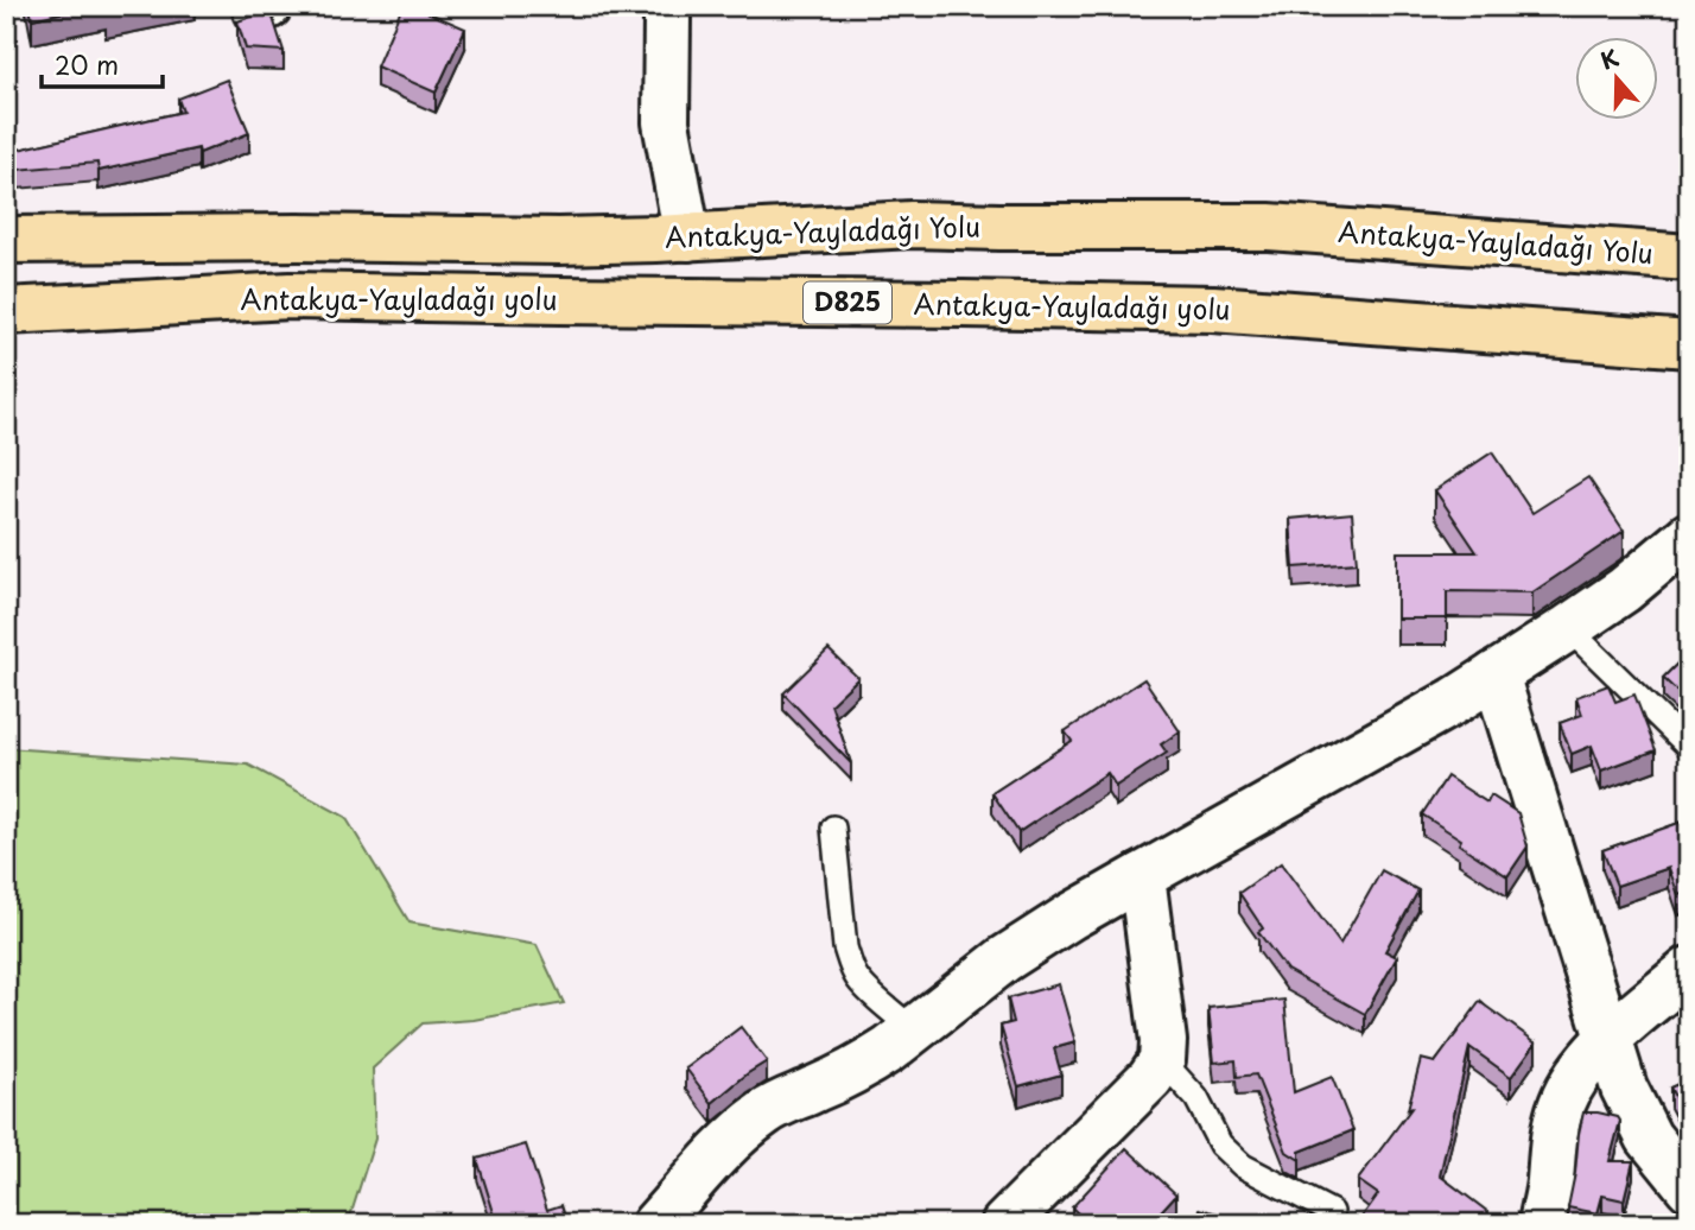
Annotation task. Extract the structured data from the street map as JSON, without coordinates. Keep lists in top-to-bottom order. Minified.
{"streets":{"highway":["Antakya-Yayladağı Yolu","Antakya-Yayladağı yolu","D825"]},"scale_bar":"20 m","north":"top"}
